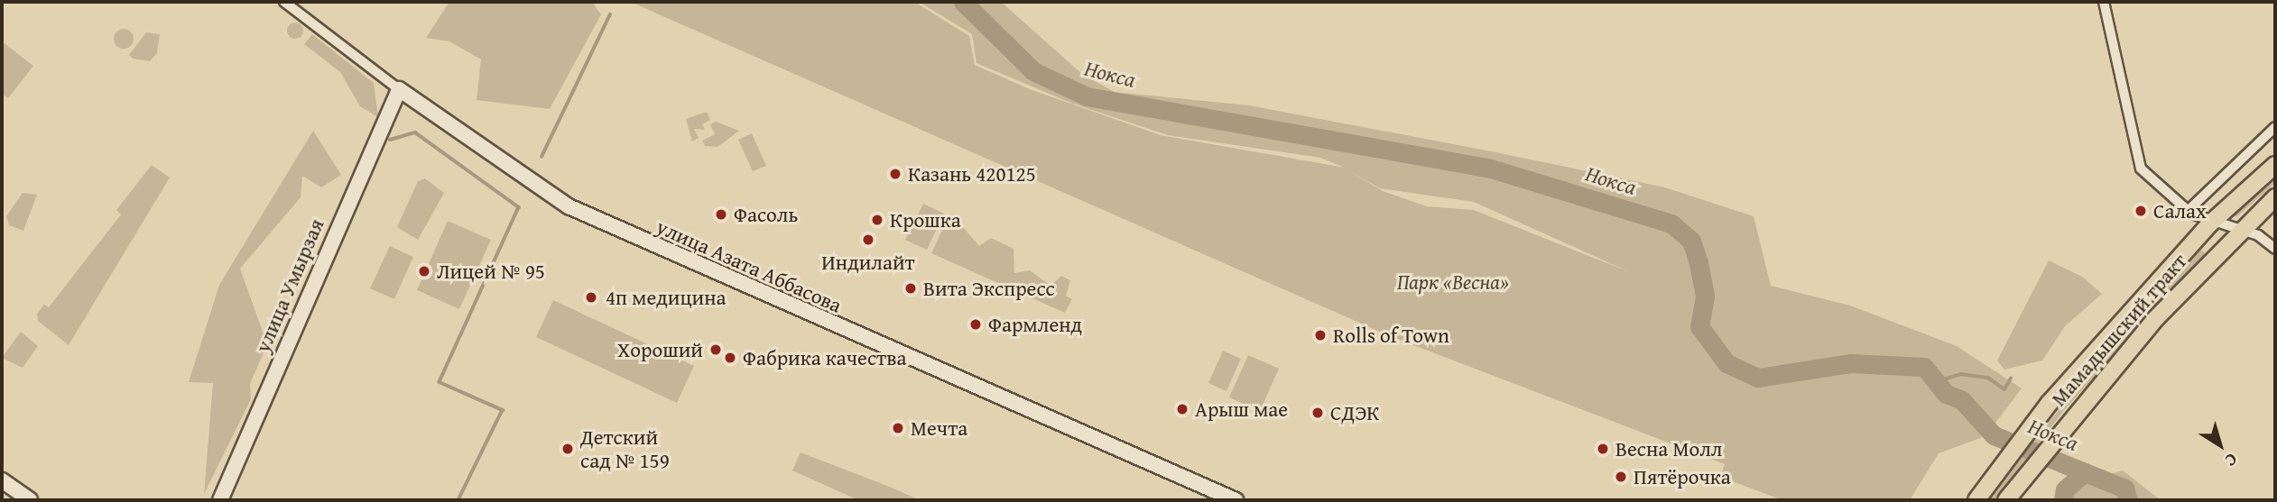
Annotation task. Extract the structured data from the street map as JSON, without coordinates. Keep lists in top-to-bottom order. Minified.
{"streets":{"main road":["Мамадышский тракт"],"street":["улица Азата Аббасова","улица Умырзая"]},"crossings":[["улица Азата Аббасова","улица Умырзая"]],"water":["Нокса"],"parks":["Парк «Весна»"],"places":["Казань 420125","Салах","Фасоль","Крошка","Индилайт","Лицей № 95","Вита Экспресс","4п медицина","Фармленд","Rolls of Town","Хороший","Фабрика качества","Арыш мае","СДЭК","Мечта","Детский сад № 159","Весна Молл","Пятёрочка"],"north":"bottom right"}
